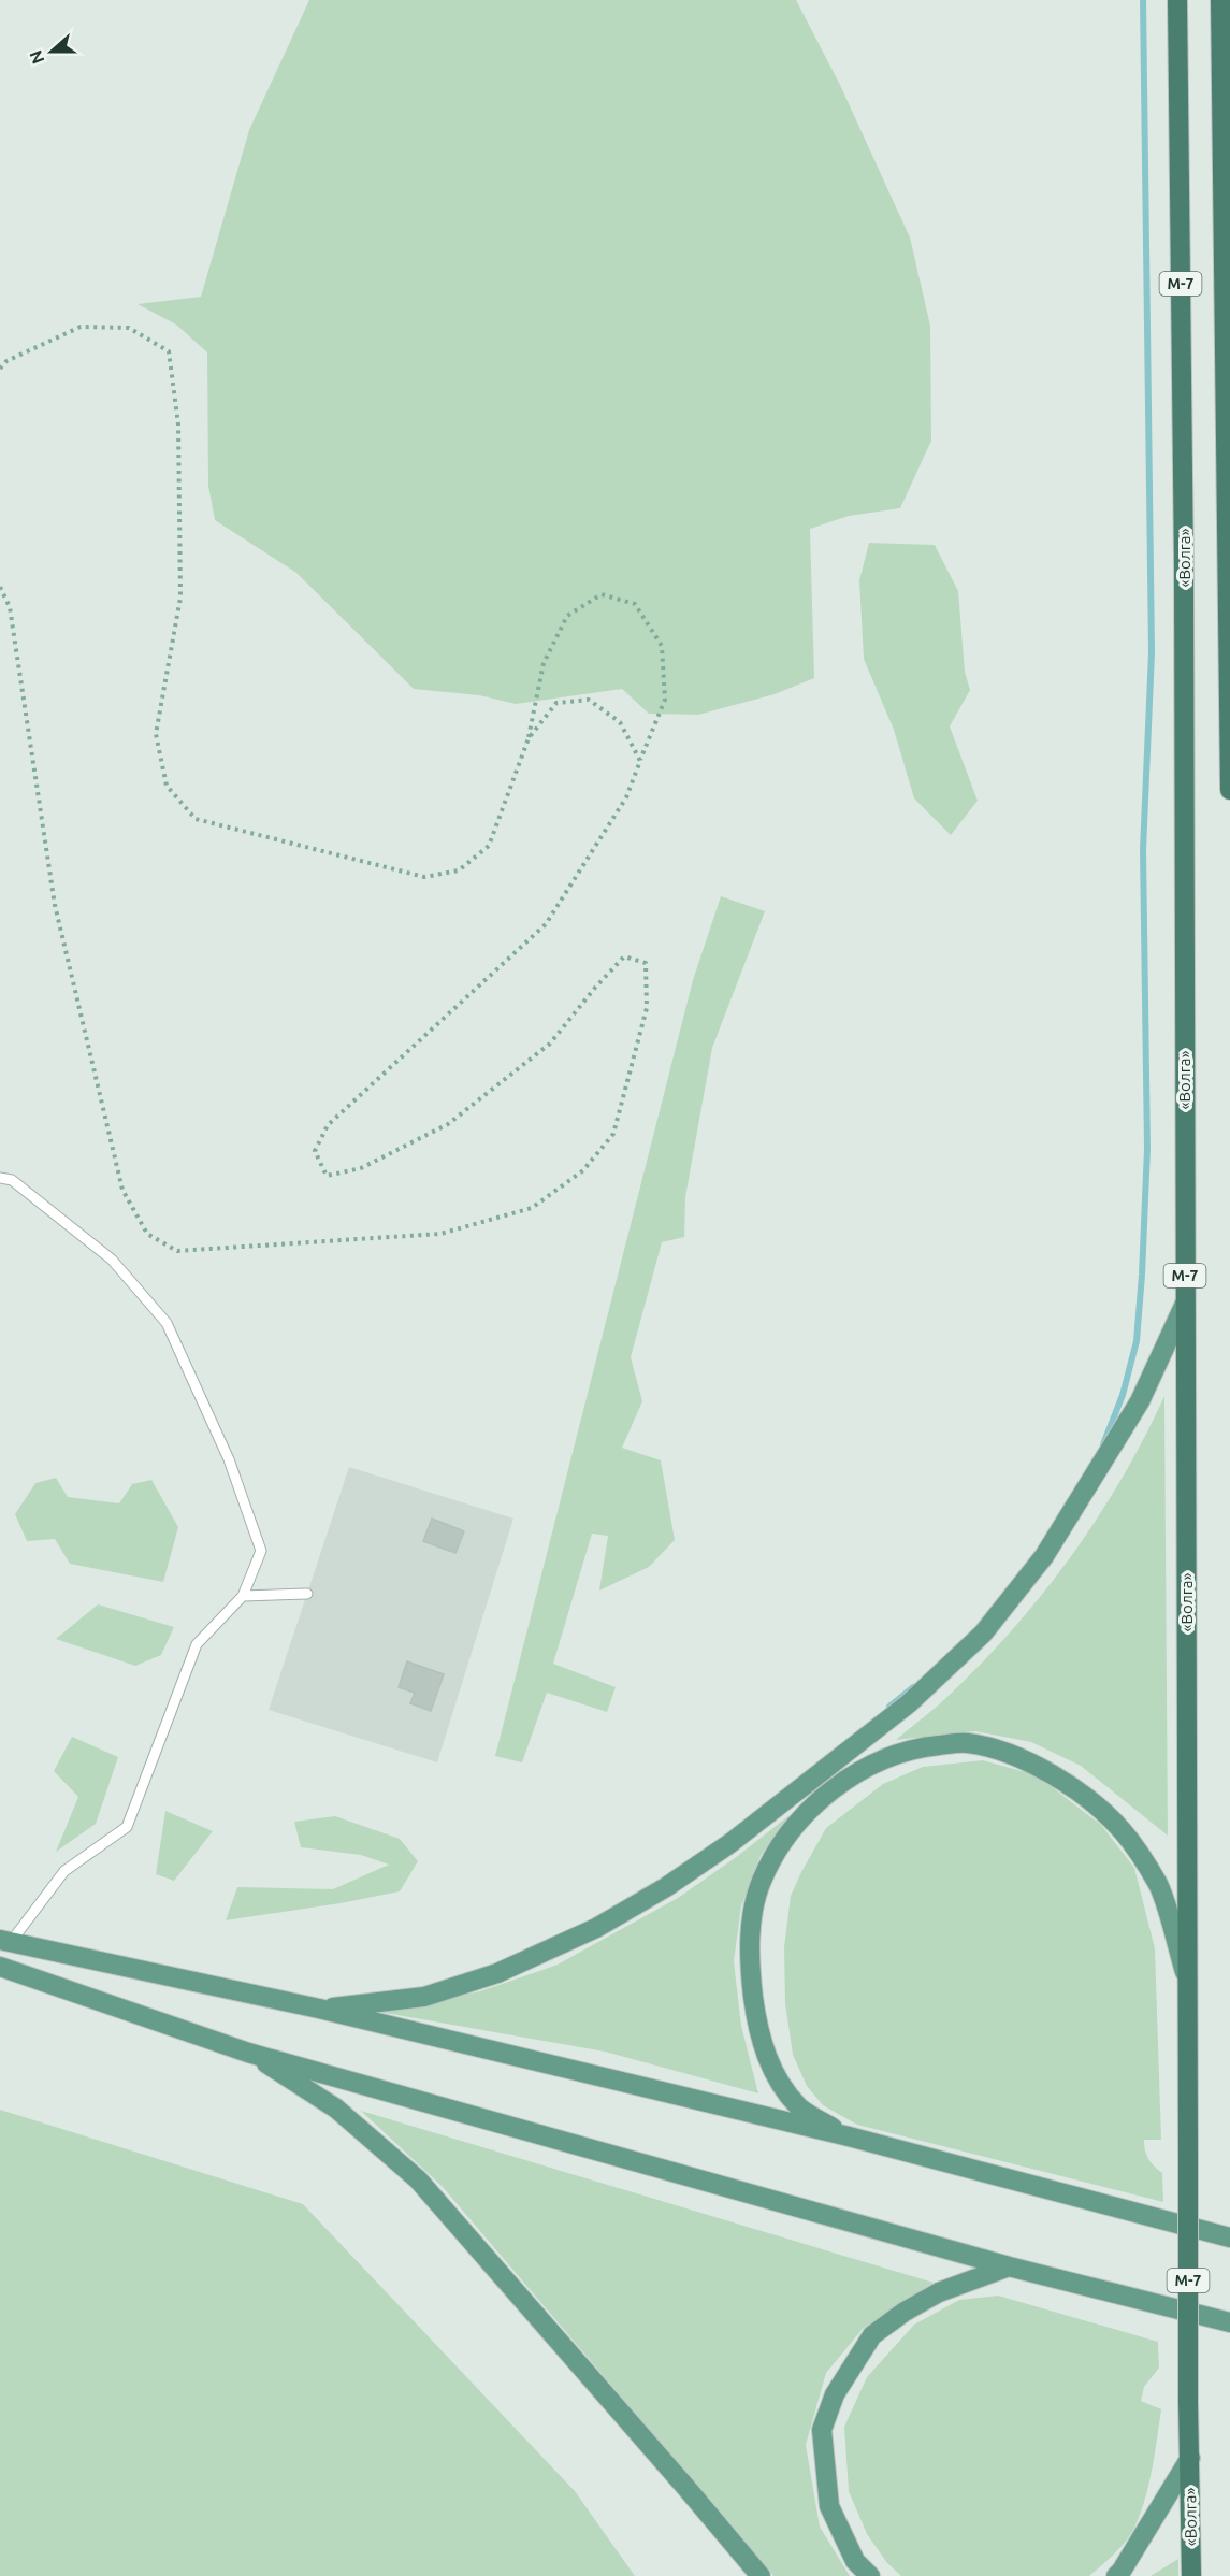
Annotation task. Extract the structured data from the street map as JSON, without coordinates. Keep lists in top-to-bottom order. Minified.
{"streets":{"highway":["М-7","«Волга»"]},"north":"left"}
